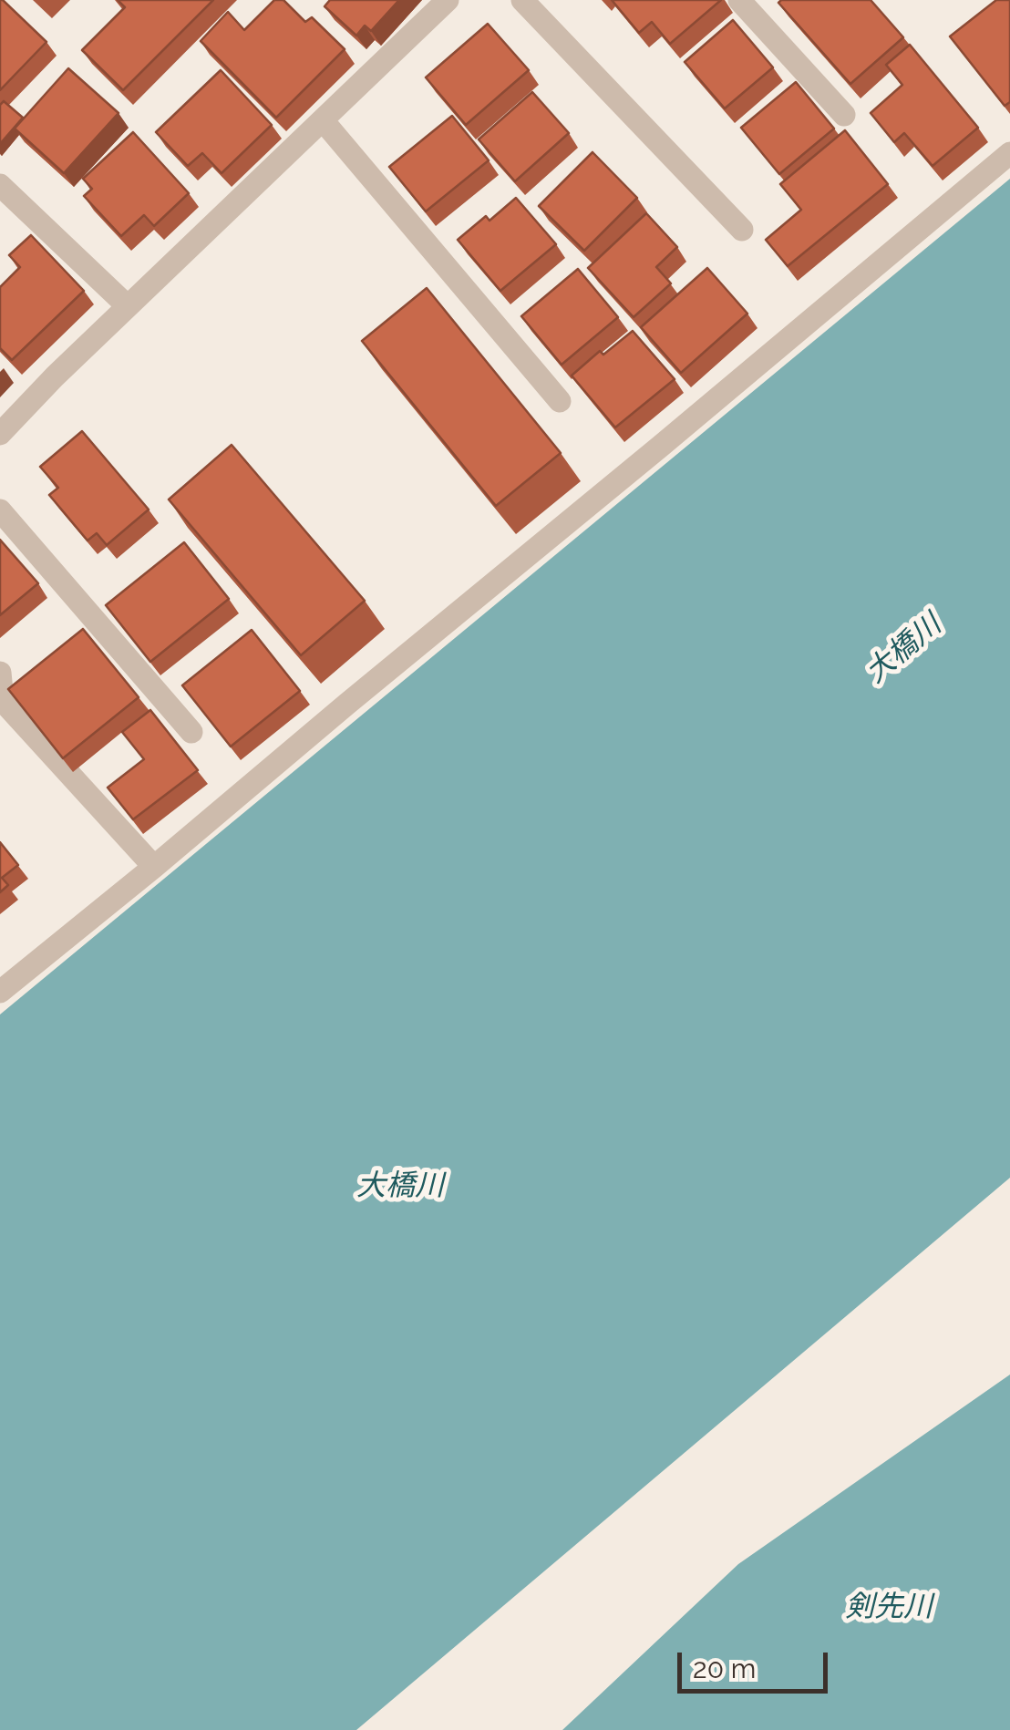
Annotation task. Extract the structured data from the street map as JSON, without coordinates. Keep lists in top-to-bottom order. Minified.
{"water":["大橋川","剣先川"],"scale_bar":"20 m"}
